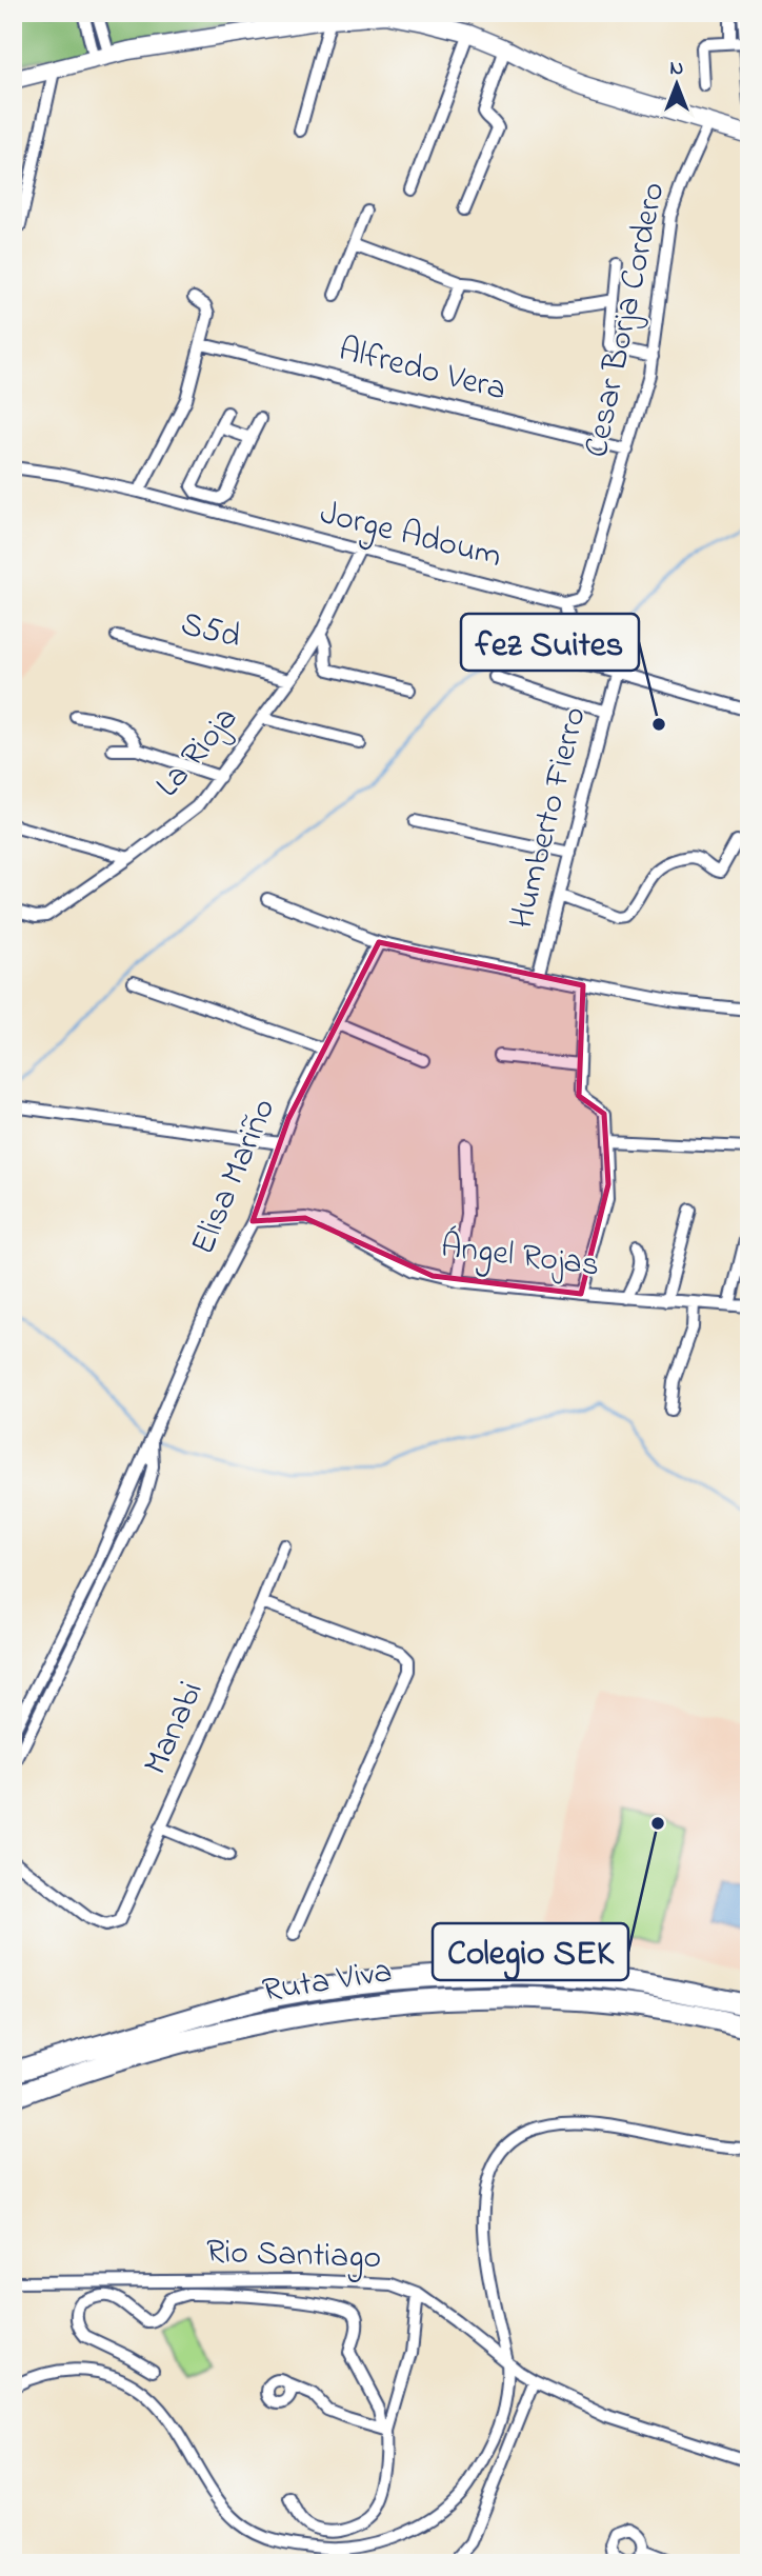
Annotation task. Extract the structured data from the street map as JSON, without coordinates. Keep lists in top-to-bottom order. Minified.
{"streets":{"highway":["Ruta Viva"],"street":["Cesar Borja Cordero","Alfredo Vera","Jorge Adoum","S5d","La Rioja","Humberto Fierro","Elisa Mariño","Ángel Rojas","Manabi","Rio Santiago"]},"crossings":[["Cesar Borja Cordero","Alfredo Vera"],["Cesar Borja Cordero","Jorge Adoum"],["Jorge Adoum","La Rioja"],["S5d","La Rioja"],["Elisa Mariño","Ángel Rojas"]],"places":["fez Suites","Colegio SEK"],"north":"top"}
